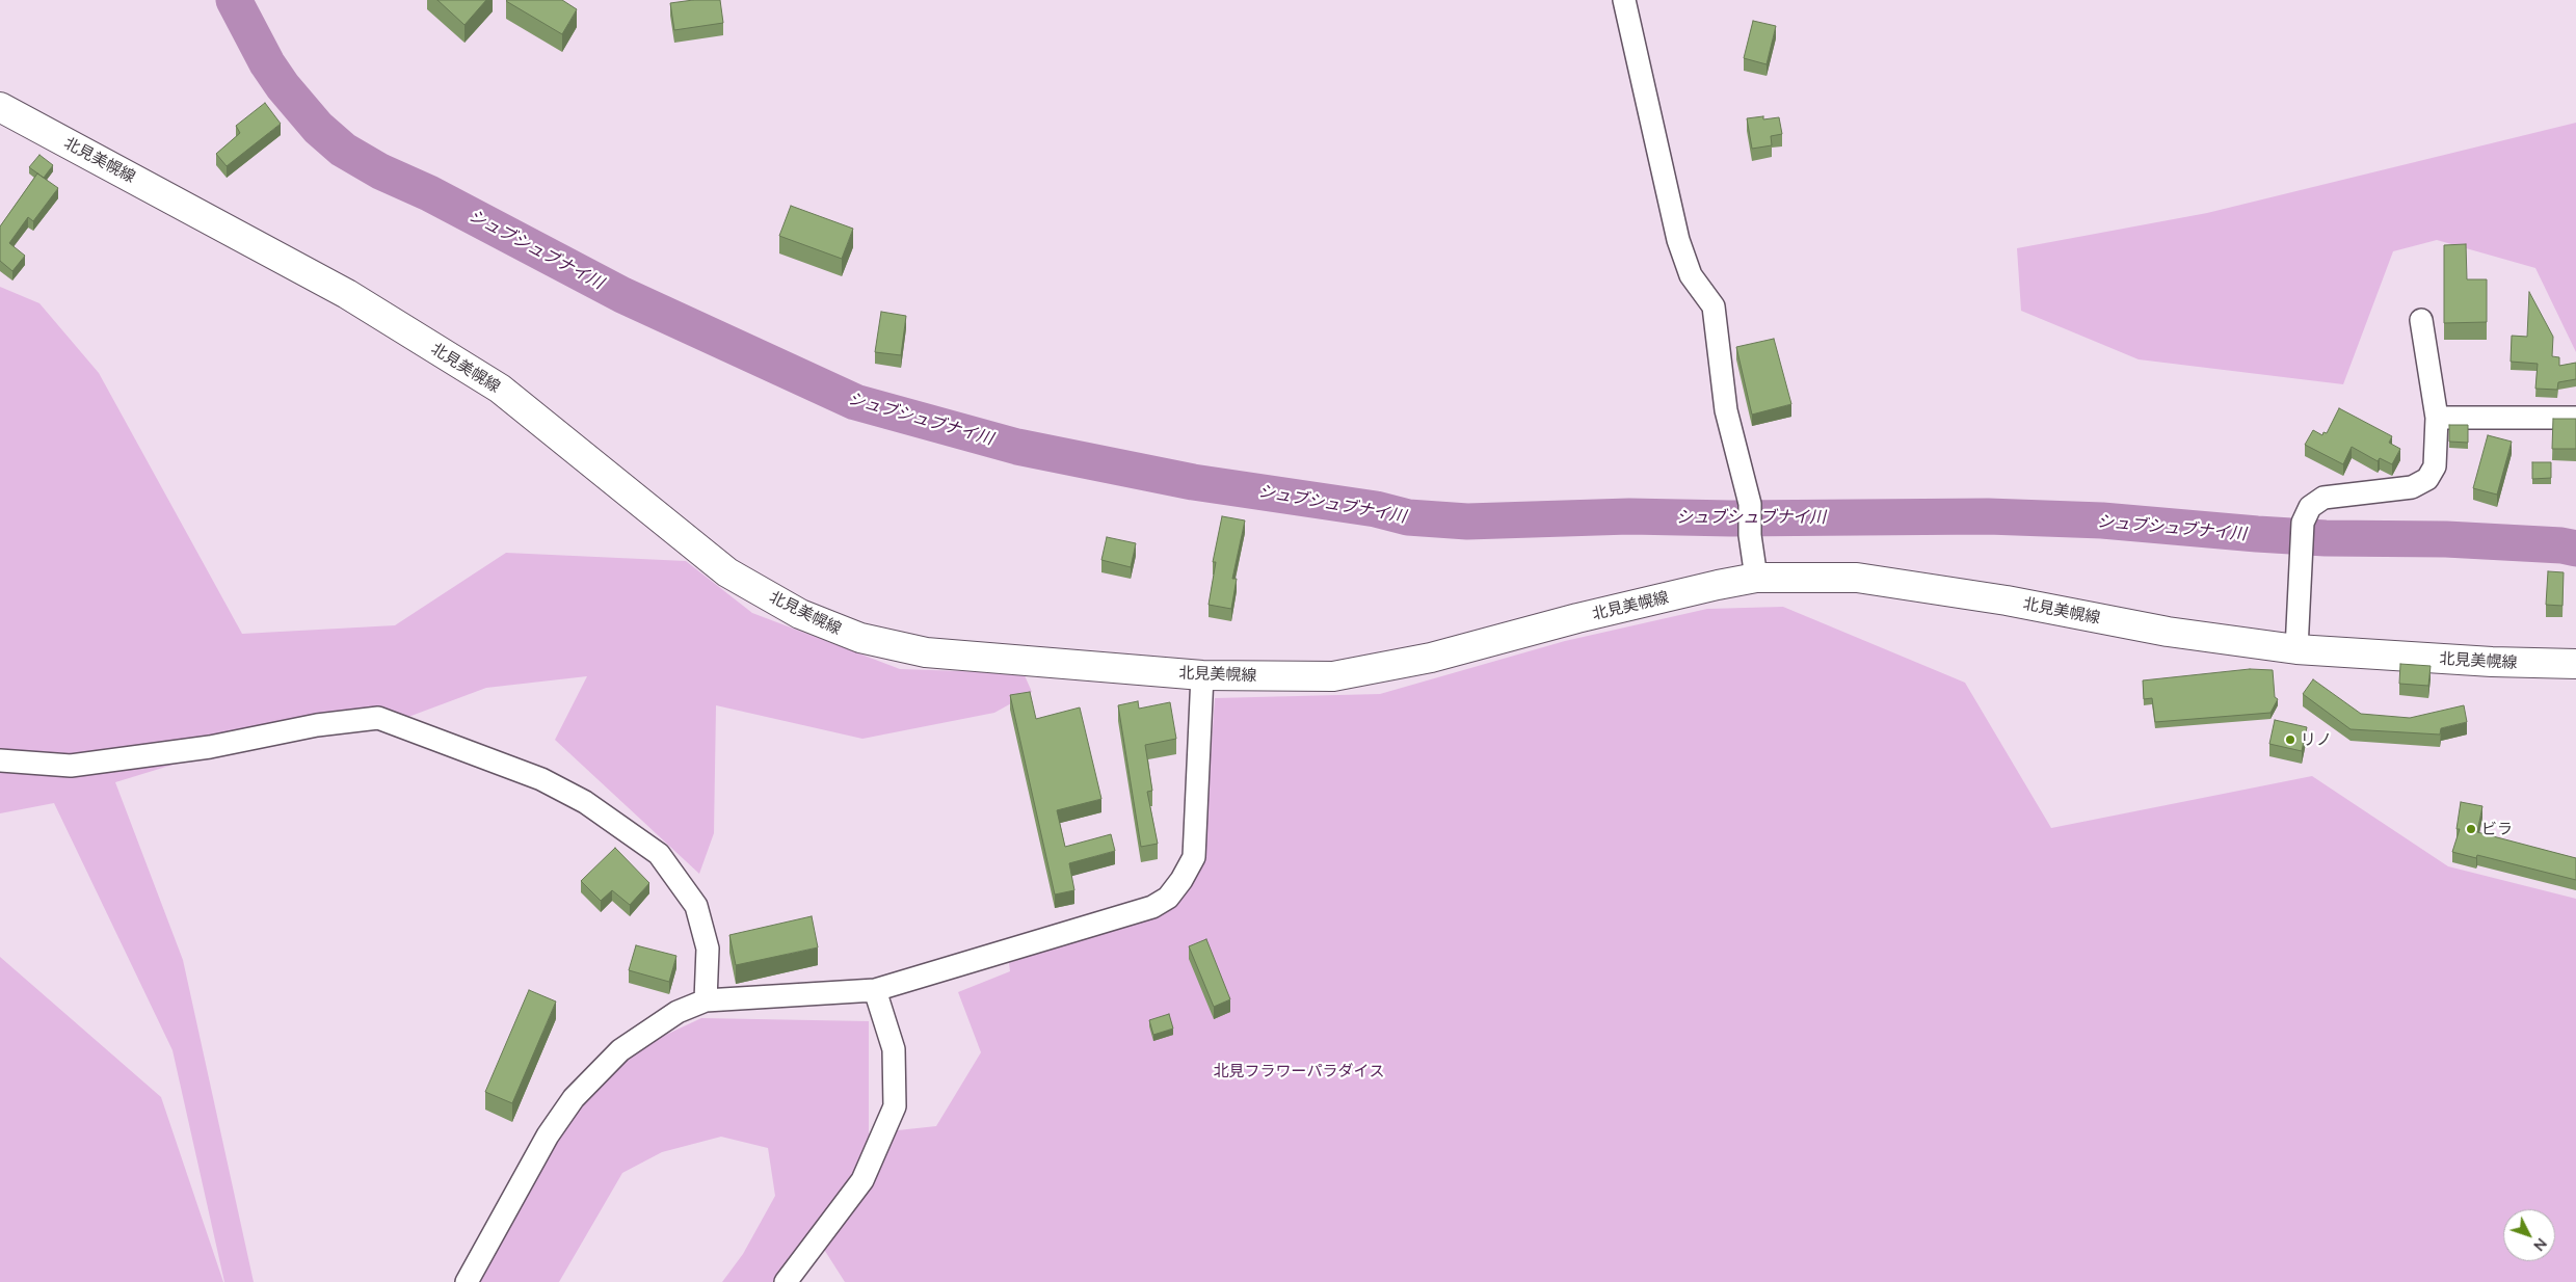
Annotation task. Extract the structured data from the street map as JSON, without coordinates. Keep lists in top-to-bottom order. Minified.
{"streets":{"main road":["北見美幌線"]},"water":["シュブシュブナイ川"],"parks":["北見フラワーパラダイス"],"places":["リノ","ビラ"],"north":"bottom right"}
